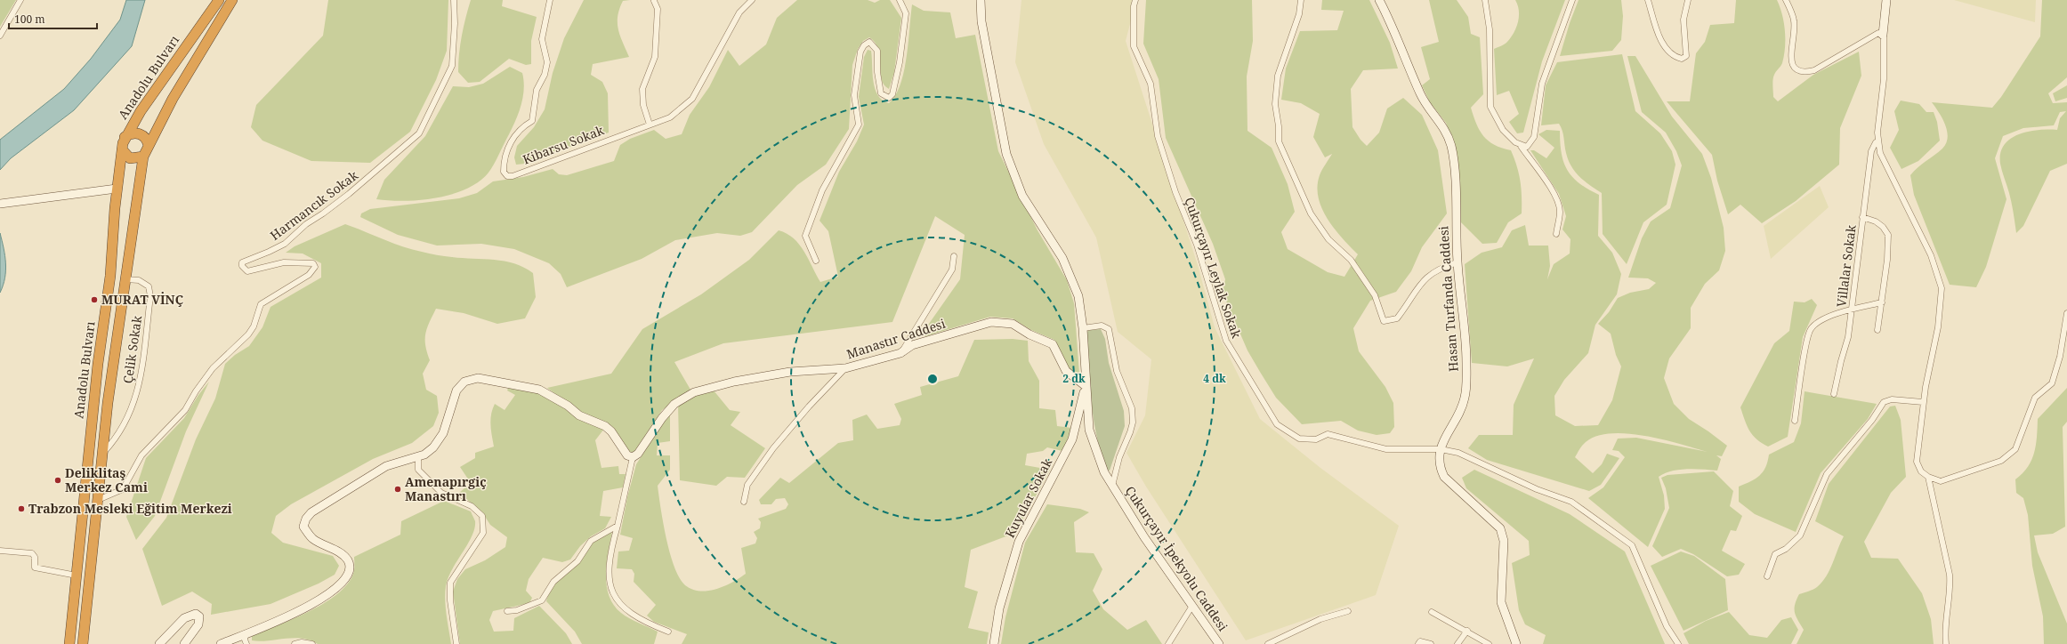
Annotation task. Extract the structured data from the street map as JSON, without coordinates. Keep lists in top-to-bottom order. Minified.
{"streets":{"highway":["Anadolu Bulvarı"],"street":["Kibarsu Sokak","Harmancık Sokak","Villalar Sokak","Çukurçayır Leylak Sokak","Hasan Turfanda Caddesi","Manastır Caddesi","Çelik Sokak","Kuyular Sokak","Çukurçayır İpekyolu Caddesi"]},"crossings":[["Çukurçayır Leylak Sokak","Hasan Turfanda Caddesi"],["Manastır Caddesi","Kuyular Sokak"],["Manastır Caddesi","Çukurçayır İpekyolu Caddesi"],["Kuyular Sokak","Çukurçayır İpekyolu Caddesi"]],"places":["MURAT VİNÇ","Deliklitaş Merkez Cami","Amenapırgiç Manastırı","Trabzon Mesleki Eğitim Merkezi"],"scale_bar":"100 m","rings":["2 dk","4 dk"]}
